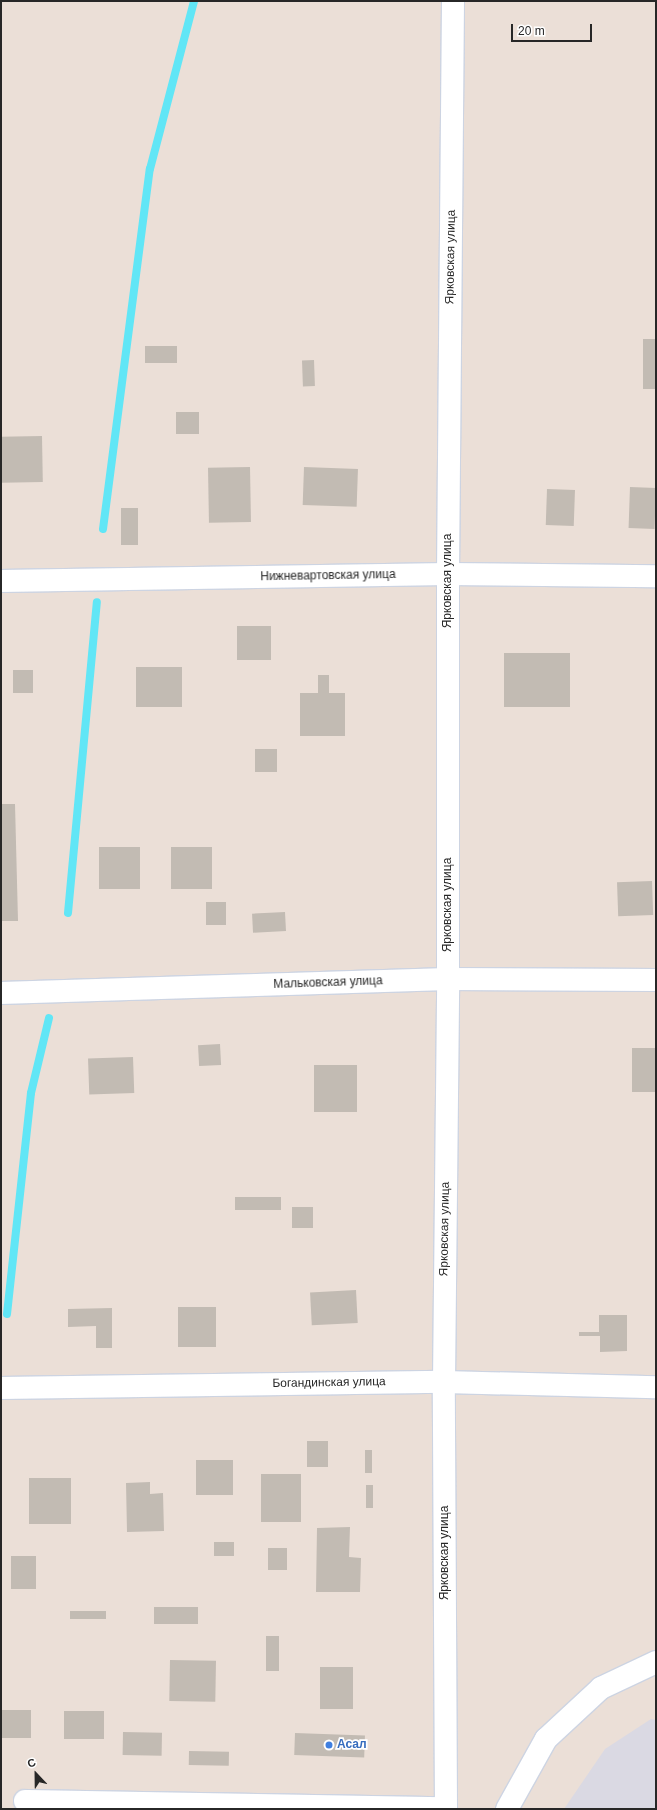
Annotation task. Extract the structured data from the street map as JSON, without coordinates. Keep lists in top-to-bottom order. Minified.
{"streets":{"street":["Ярковская улица","Нижневартовская улица","Мальковская улица","Богандинская улица"]},"crossings":[["Ярковская улица","Нижневартовская улица"],["Ярковская улица","Мальковская улица"],["Ярковская улица","Богандинская улица"]],"places":["Асал"],"scale_bar":"20 m","north":"top"}
